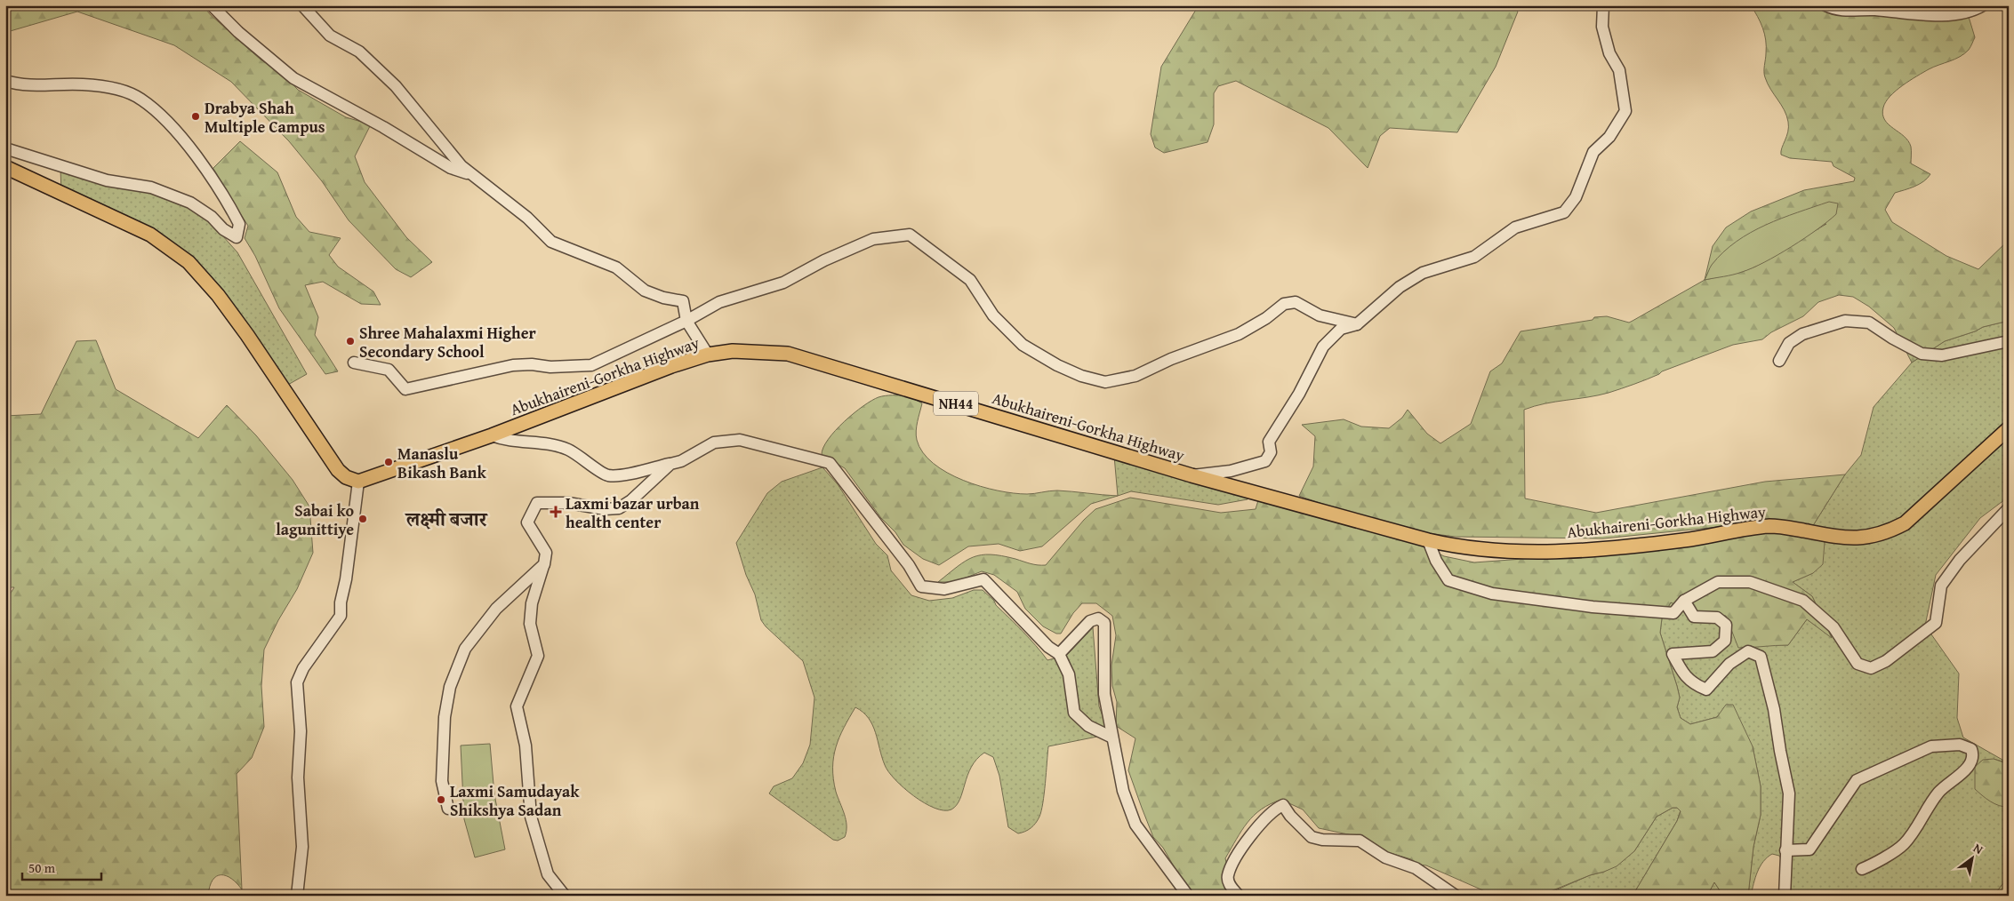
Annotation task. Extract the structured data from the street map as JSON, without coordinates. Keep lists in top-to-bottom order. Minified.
{"streets":{"main road":["Abukhaireni-Gorkha Highway","NH44"]},"districts":["लक्ष्मी बजार"],"places":{"other":["Drabya Shah Multiple Campus","Shree Mahalaxmi Higher Secondary School","Manaslu Bikash Bank","Sabai ko lagunittiye","Laxmi Samudayak Shikshya Sadan"],"health":["Laxmi bazar urban health center"]},"scale_bar":"50 m","north":"top right"}
